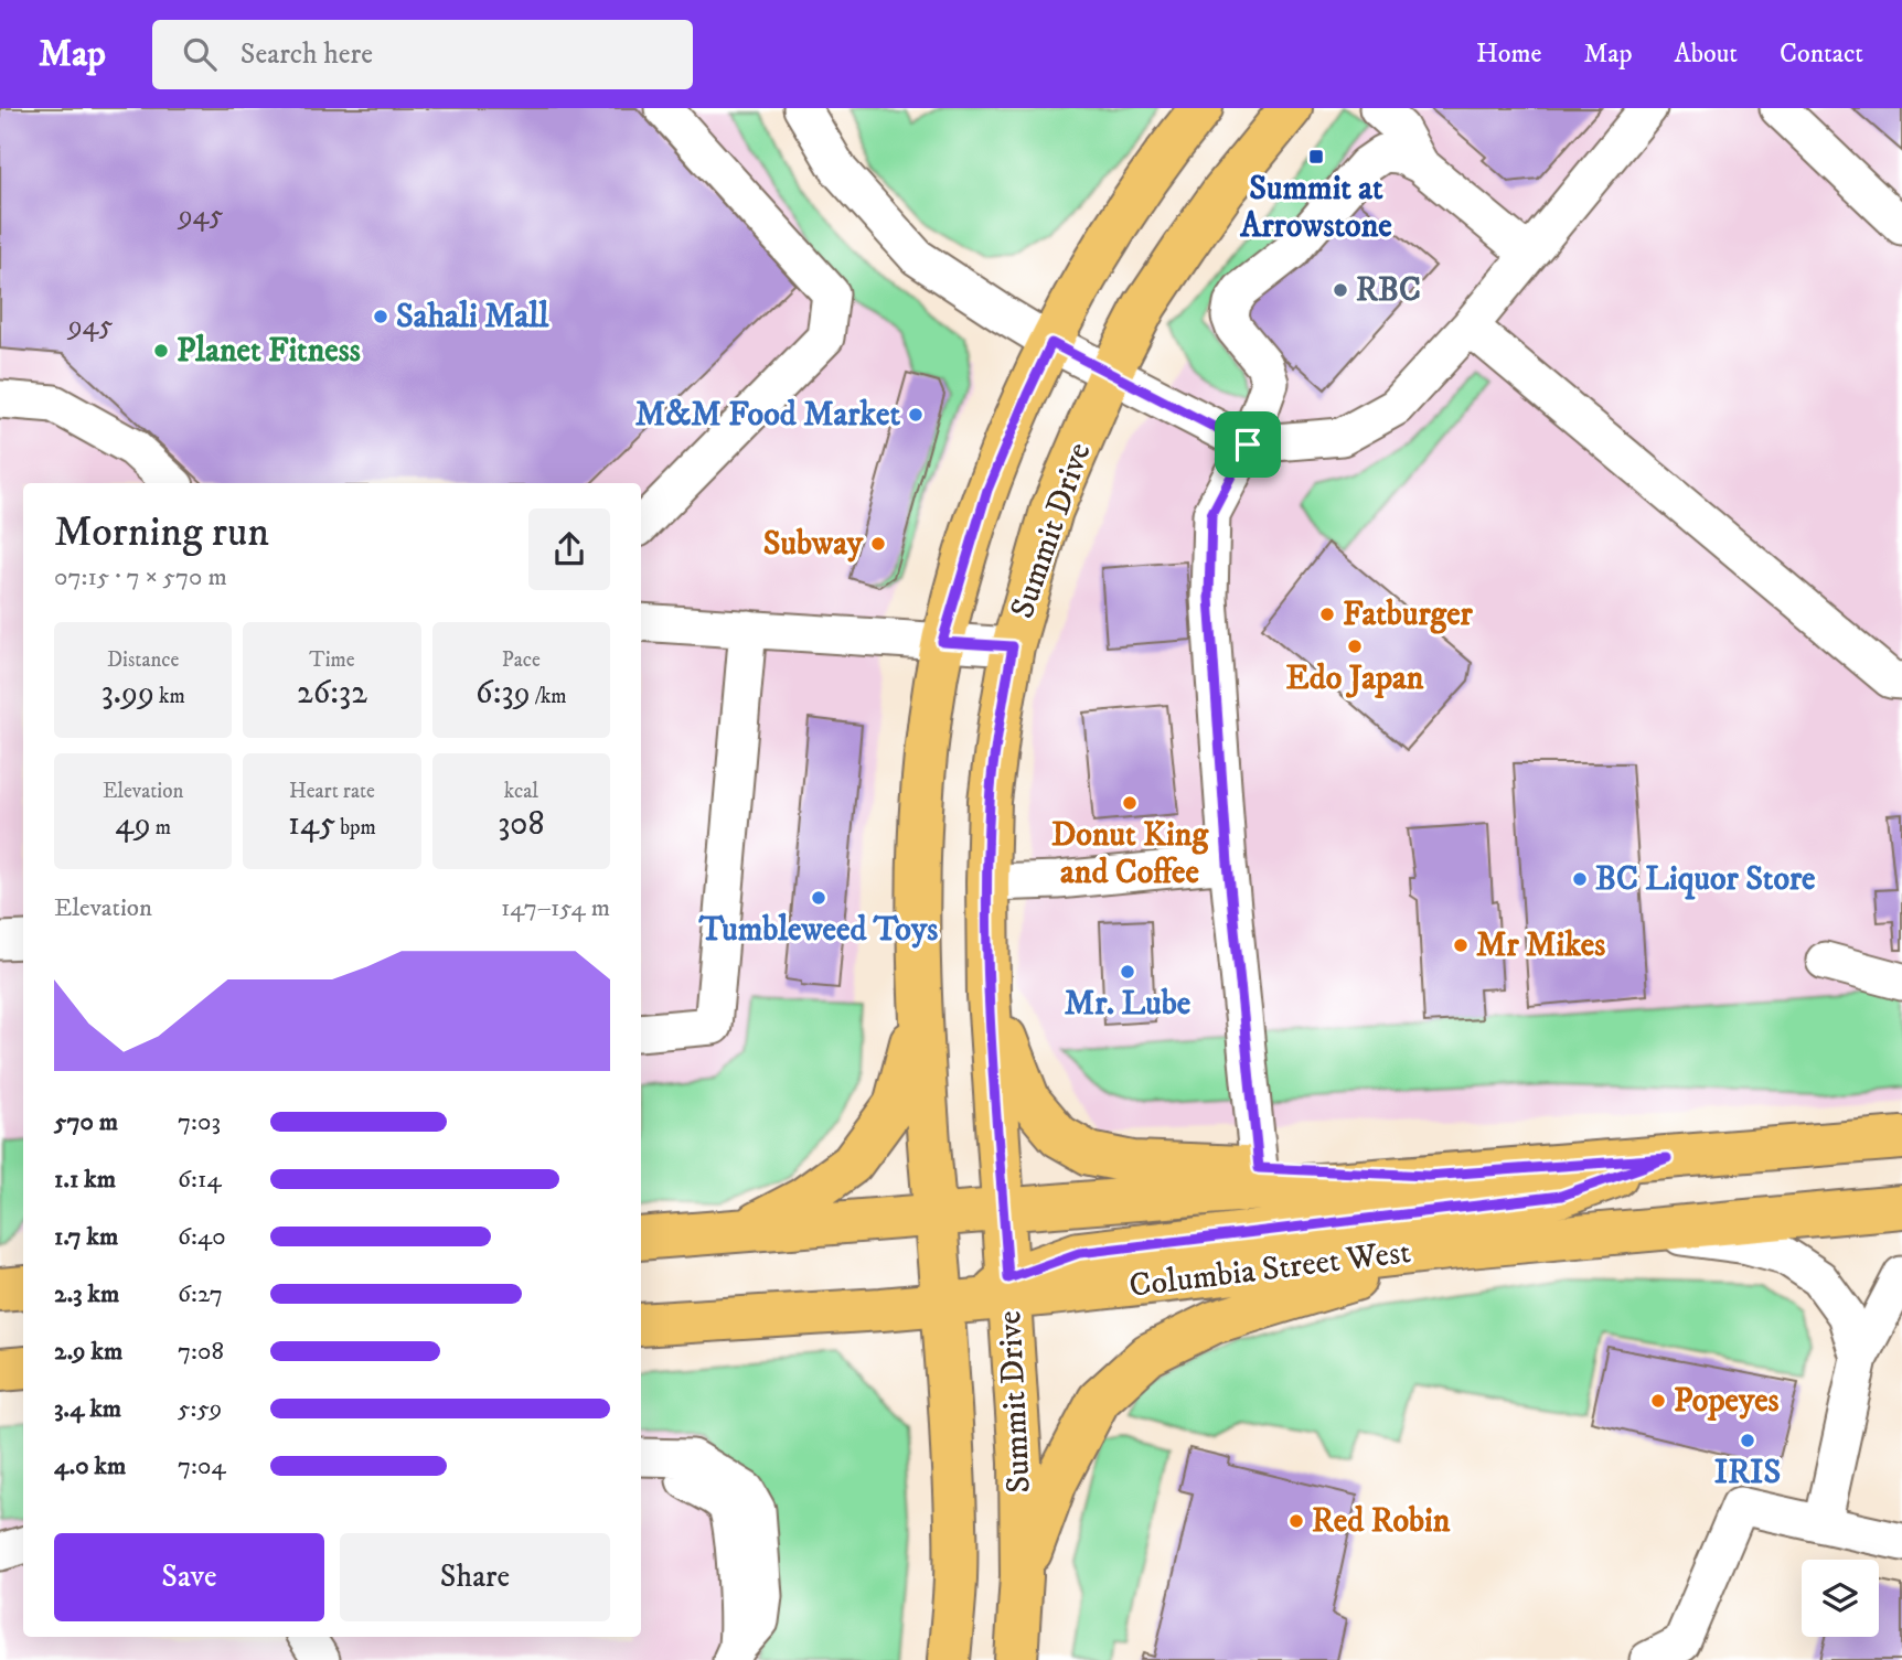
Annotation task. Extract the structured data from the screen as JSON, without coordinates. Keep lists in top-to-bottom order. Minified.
{"streets":{"main road":["Summit Drive","Columbia Street West"]},"crossings":[["Summit Drive","Columbia Street West"]],"places":{"transit":["Summit at Arrowstone"],"other":["RBC","Sahali Mall","Planet Fitness","M&M Food Market","Subway","Fatburger","Edo Japan","Donut King and Coffee","BC Liquor Store","Tumbleweed Toys","Mr Mikes","Mr. Lube","Popeyes","IRIS","Red Robin"]},"house_numbers":["945","945"],"page":{"header":"Map","search":"Search here","nav":["Home","Map","About","Contact"],"heading":["Morning run","07:15 · 7 × 570 m"],"stats":[["Distance","3.99 km"],["Time","26:32"],["Pace","6:39 /km"],["Elevation","49 m"],["Heart rate","145 bpm"],["kcal","308"]],"chart":["Elevation","147–154 m"],"list":[{"name":"570 m","note":"7:03"},{"name":"1.1 km","note":"6:14"},{"name":"1.7 km","note":"6:40"},{"name":"2.3 km","note":"6:27"},{"name":"2.9 km","note":"7:08"},{"name":"3.4 km","note":"5:59"},{"name":"4.0 km","note":"7:04"}],"buttons":["Save","Share"]}}
